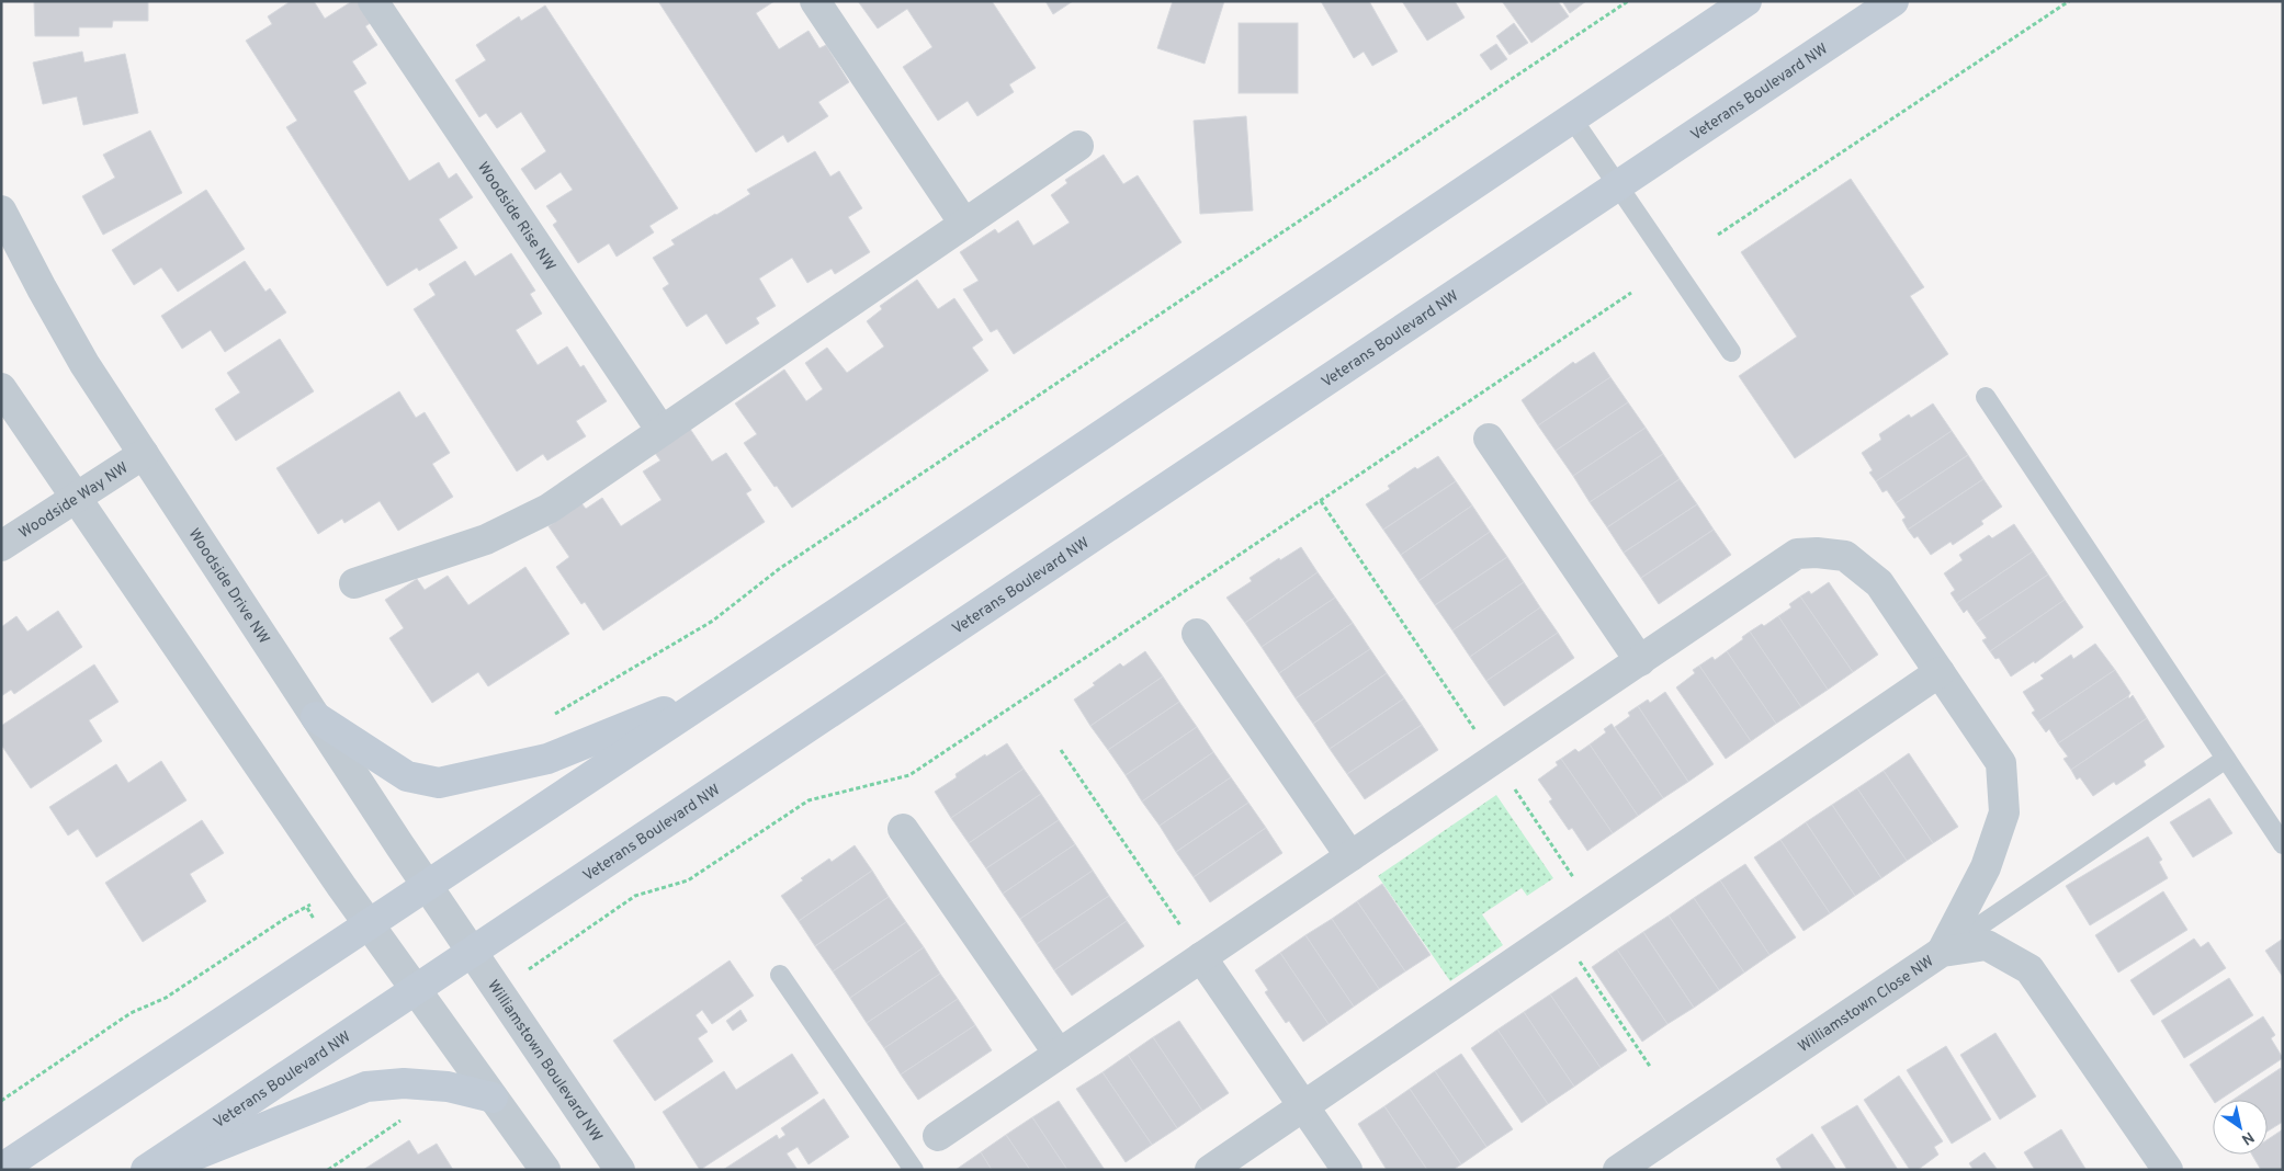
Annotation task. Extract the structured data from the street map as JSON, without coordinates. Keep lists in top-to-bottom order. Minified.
{"streets":{"main road":["Veterans Boulevard NW"],"street":["Woodside Rise NW","Woodside Way NW","Woodside Drive NW","Williamstown Close NW","Williamstown Boulevard NW"]},"crossings":[["Veterans Boulevard NW","Woodside Drive NW"],["Veterans Boulevard NW","Williamstown Boulevard NW"],["Woodside Way NW","Woodside Drive NW"],["Woodside Drive NW","Williamstown Boulevard NW"]],"north":"bottom right"}
